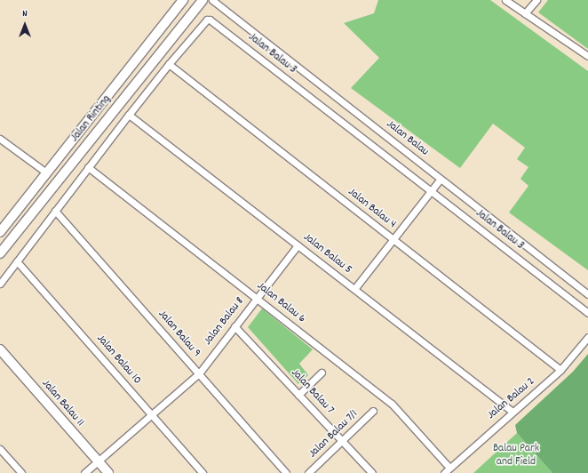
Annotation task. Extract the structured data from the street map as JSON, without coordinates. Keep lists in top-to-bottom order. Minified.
{"streets":{"main road":["Jalan Rinting","Jalan Balau 11"],"street":["Jalan Balau 3","Jalan Balau","Jalan Balau 4","Jalan Balau 5","Jalan Balau 6","Jalan Balau 8","Jalan Balau 9","Jalan Balau 10","Jalan Balau 7","Jalan Balau 2","Jalan Balau 7/1"]},"crossings":[["Jalan Balau 3","Jalan Balau 4"],["Jalan Balau 3","Jalan Balau 5"],["Jalan Balau 3","Jalan Balau 6"],["Jalan Balau 3","Jalan Balau 9"],["Jalan Balau 3","Jalan Balau 10"],["Jalan Balau 4","Jalan Balau 2"],["Jalan Balau 5","Jalan Balau 8"],["Jalan Balau 5","Jalan Balau 2"],["Jalan Balau 6","Jalan Balau 8"],["Jalan Balau 6","Jalan Balau 2"],["Jalan Balau 8","Jalan Balau 9"],["Jalan Balau 8","Jalan Balau 10"],["Jalan Balau 8","Jalan Balau 7"],["Jalan Balau 8","Jalan Balau 11"],["Jalan Balau 7","Jalan Balau 7/1"]],"parks":["Balau Park and Field"],"north":"top"}
